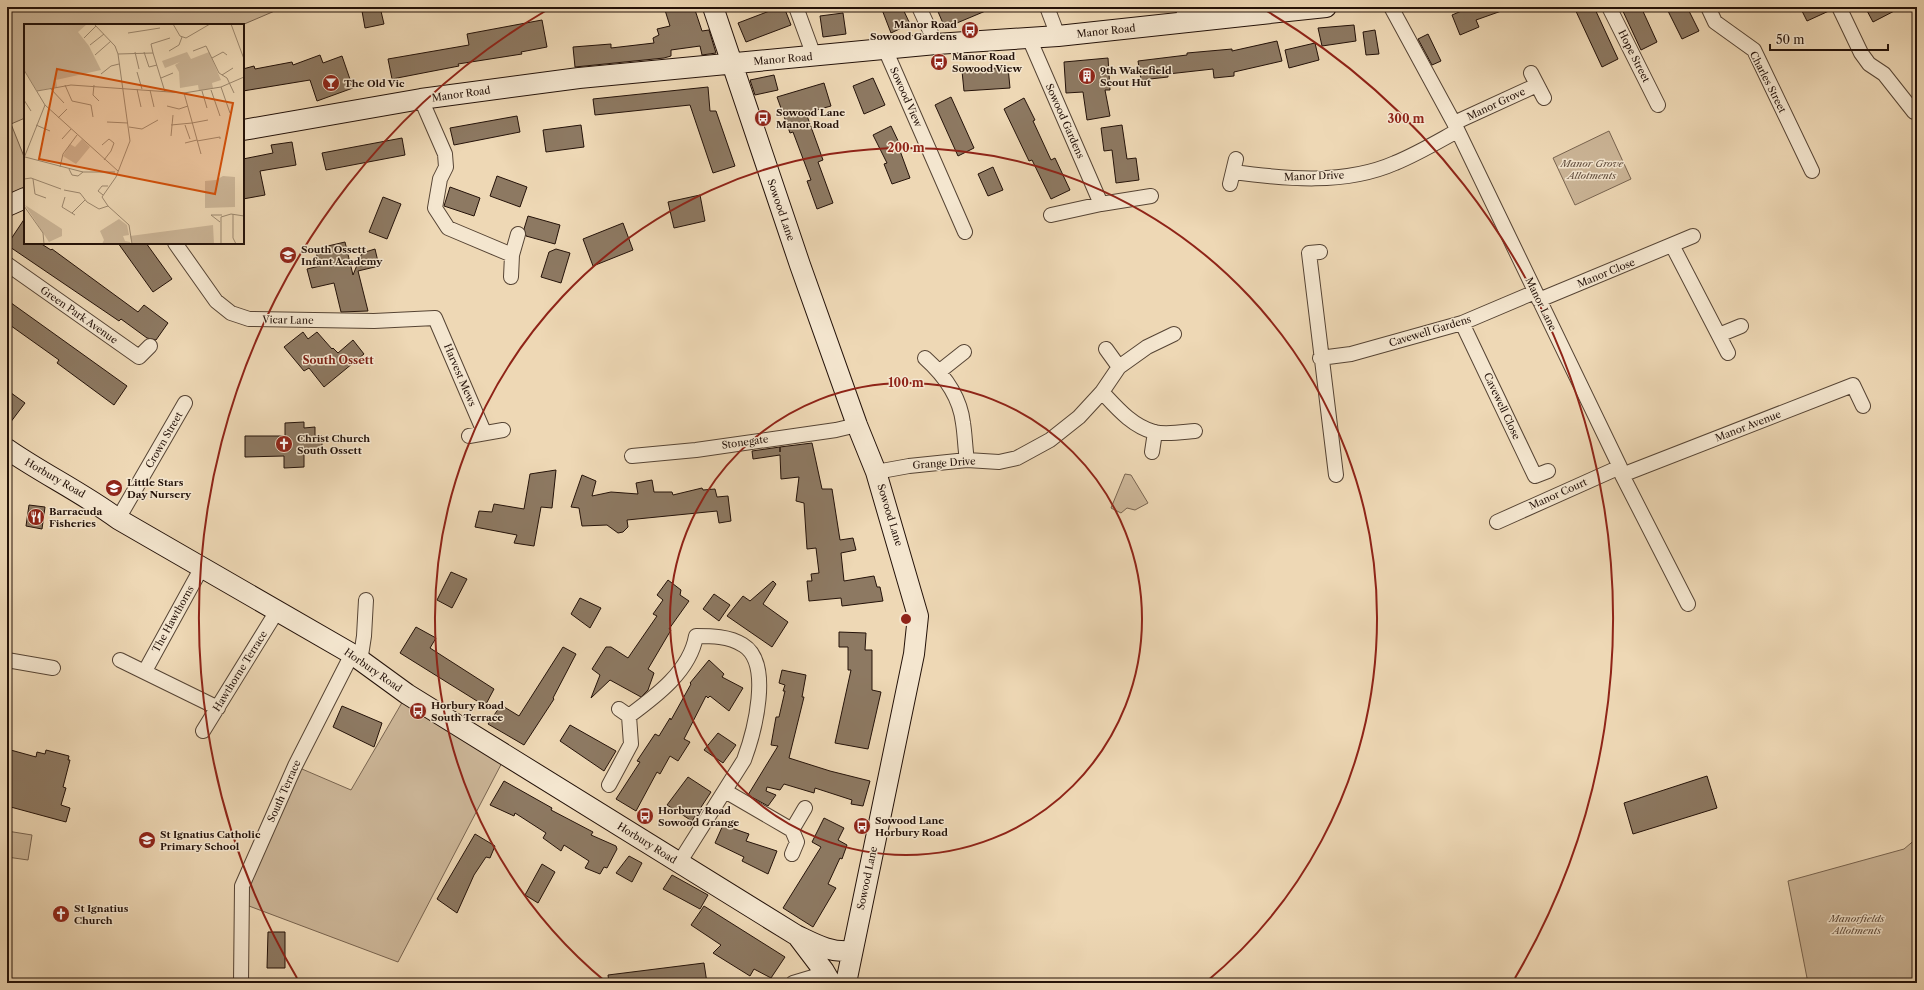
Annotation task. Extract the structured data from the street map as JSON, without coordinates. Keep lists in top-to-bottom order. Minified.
{"streets":{"street":["Manor Road","Hope Street","Charles Street","Sowood View","Manor Grove","Sowood Gardens","Manor Drive","Sowood Lane","Manor Close","Manor Lane","Green Park Avenue","Vicar Lane","Cavewell Gardens","Harvest Mews","Cavewell Close","Manor Avenue","Crown Street","Stonegate","Grange Drive","Horbury Road","Manor Court","The Hawthorns","Hawthorne Terrace","South Terrace"]},"crossings":[["Manor Road","Sowood View"],["Manor Road","Sowood Gardens"],["Manor Road","Sowood Lane"],["Manor Grove","Manor Drive"],["Manor Grove","Manor Lane"],["Manor Drive","Manor Lane"],["Sowood Lane","Stonegate"],["Sowood Lane","Grange Drive"],["Sowood Lane","Horbury Road"],["Manor Close","Manor Lane"],["Manor Close","Cavewell Gardens"],["Manor Lane","Cavewell Gardens"],["Manor Lane","Manor Avenue"],["Manor Lane","Manor Court"],["Vicar Lane","Harvest Mews"],["Cavewell Gardens","Cavewell Close"],["Manor Avenue","Manor Court"],["Crown Street","Horbury Road"],["Horbury Road","The Hawthorns"],["Horbury Road","Hawthorne Terrace"],["Horbury Road","South Terrace"]],"districts":["South Ossett"],"parks":["Manor Grove Allotments","Manorfields Allotments"],"places":{"bus stop":["Manor Road Sowood Gardens","Manor Road Sowood View","Sowood Lane Manor Road","Horbury Road South Terrace","Horbury Road Sowood Grange","Sowood Lane Horbury Road"],"building":["9th Wakefield Scout Hut"],"bar":["The Old Vic"],"school or university":["South Ossett Infant Academy","Little Stars Day Nursery","St Ignatius Catholic Primary School"],"church":["Christ Church South Ossett","St Ignatius Church"],"restaurant":["Barracuda Fisheries"]},"scale_bar":"50 m","rings":["300 m","200 m","100 m"]}
